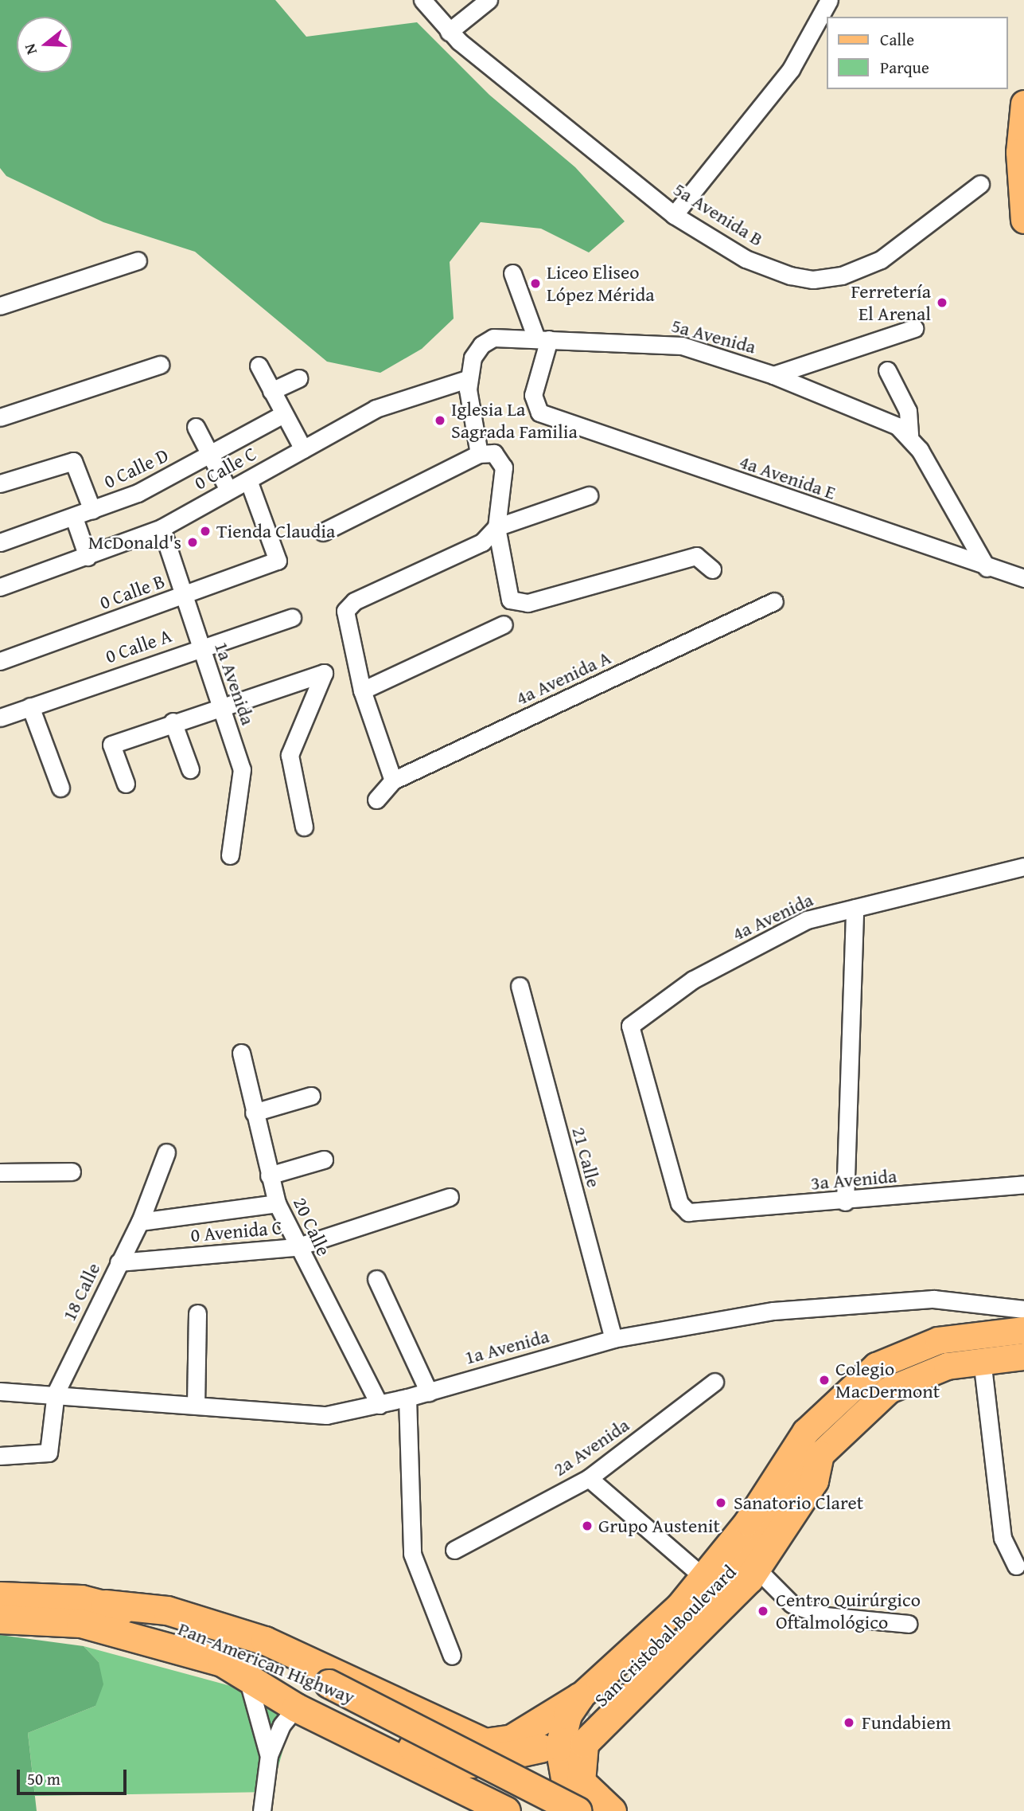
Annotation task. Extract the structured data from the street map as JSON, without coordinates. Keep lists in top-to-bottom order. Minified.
{"streets":{"highway":["Pan-American Highway"],"main road":["San Cristobal Boulevard"],"street":["5a Avenida B","5a Avenida","0 Calle D","0 Calle C","4a Avenida E","0 Calle B","0 Calle A","4a Avenida A","1a Avenida","4a Avenida","21 Calle","3a Avenida","20 Calle","0 Avenida C","18 Calle","2a Avenida"]},"crossings":[["5a Avenida","0 Calle C"],["5a Avenida","4a Avenida E"],["0 Calle C","0 Calle B"],["0 Calle C","1a Avenida"],["0 Calle B","1a Avenida"],["0 Calle A","1a Avenida"],["1a Avenida","21 Calle"],["1a Avenida","20 Calle"],["1a Avenida","18 Calle"],["4a Avenida","3a Avenida"],["20 Calle","0 Avenida C"],["0 Avenida C","18 Calle"]],"places":["Liceo Eliseo López Mérida","Ferretería El Arenal","Iglesia La Sagrada Familia","Tienda Claudia","McDonald's","Colegio MacDermont","Sanatorio Claret","Grupo Austenit","Centro Quirúrgico Oftalmológico","Fundabiem"],"legend":["Calle","Parque"],"scale_bar":"50 m","north":"left"}
